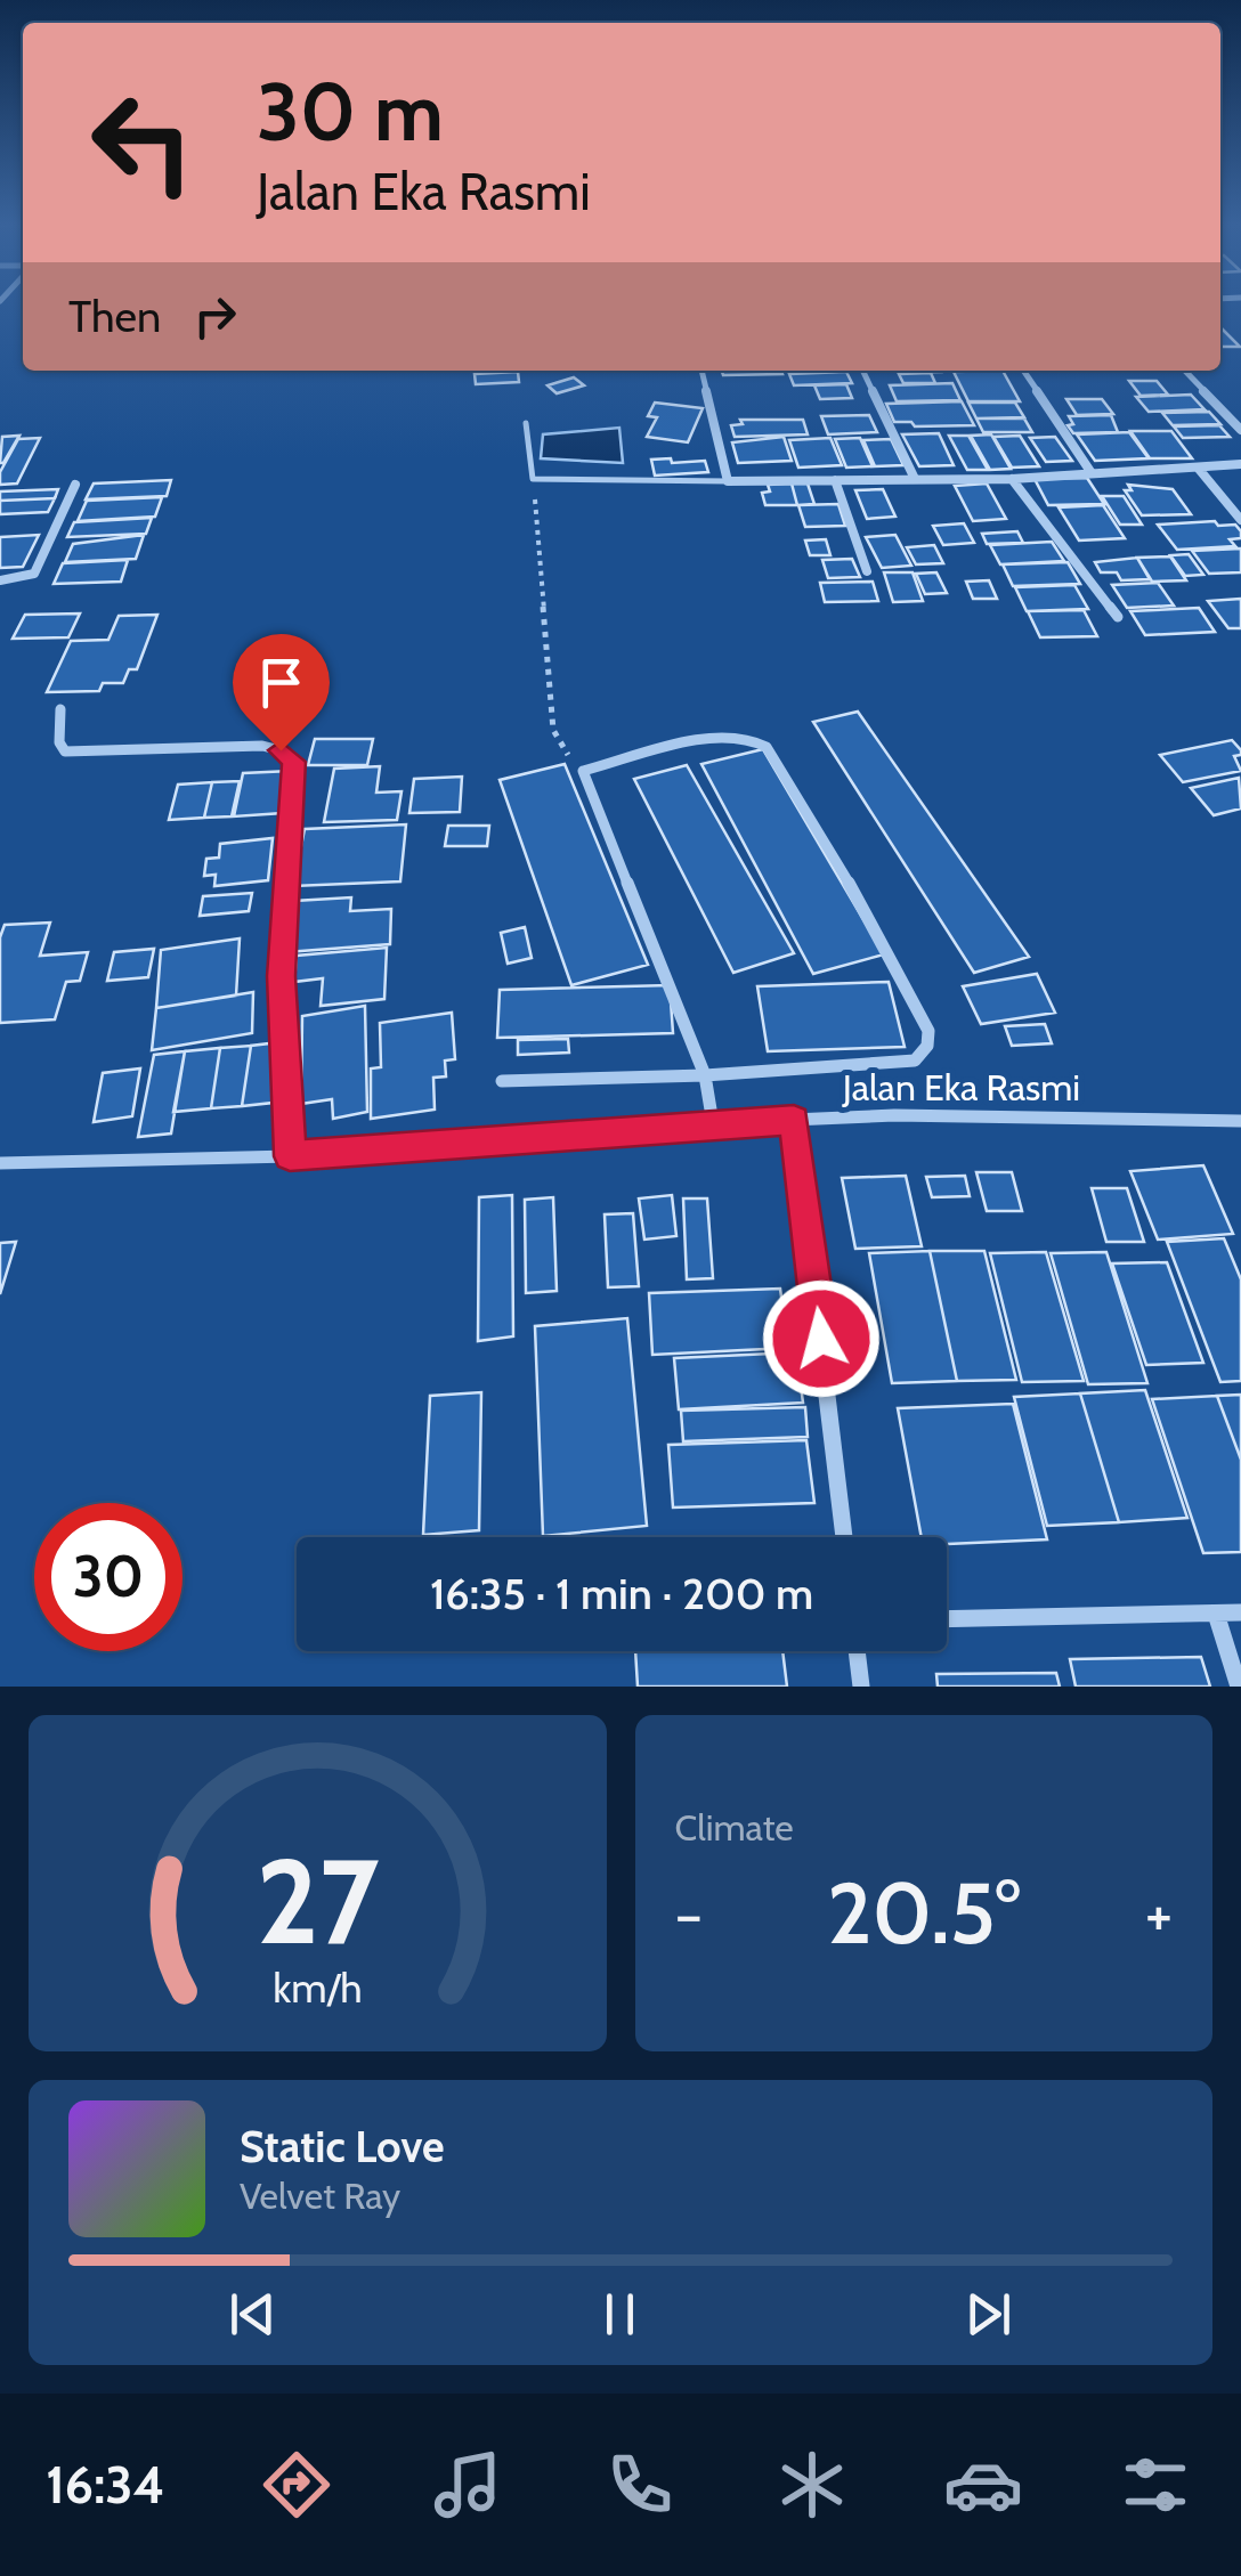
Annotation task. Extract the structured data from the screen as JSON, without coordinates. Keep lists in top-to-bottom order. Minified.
{"streets":{"street":["Jalan Eka Rasmi"]},"page":{"turn":["30 m","Jalan Eka Rasmi"],"then":"Then","limit":"30","trip":"16:35 · 1 min · 200 m","tile":"Climate","heat":["−","20.5°","+"],"song":["Static Love","Velvet Ray"],"tabs":"16:34","gauge":["27","km/h"]}}
